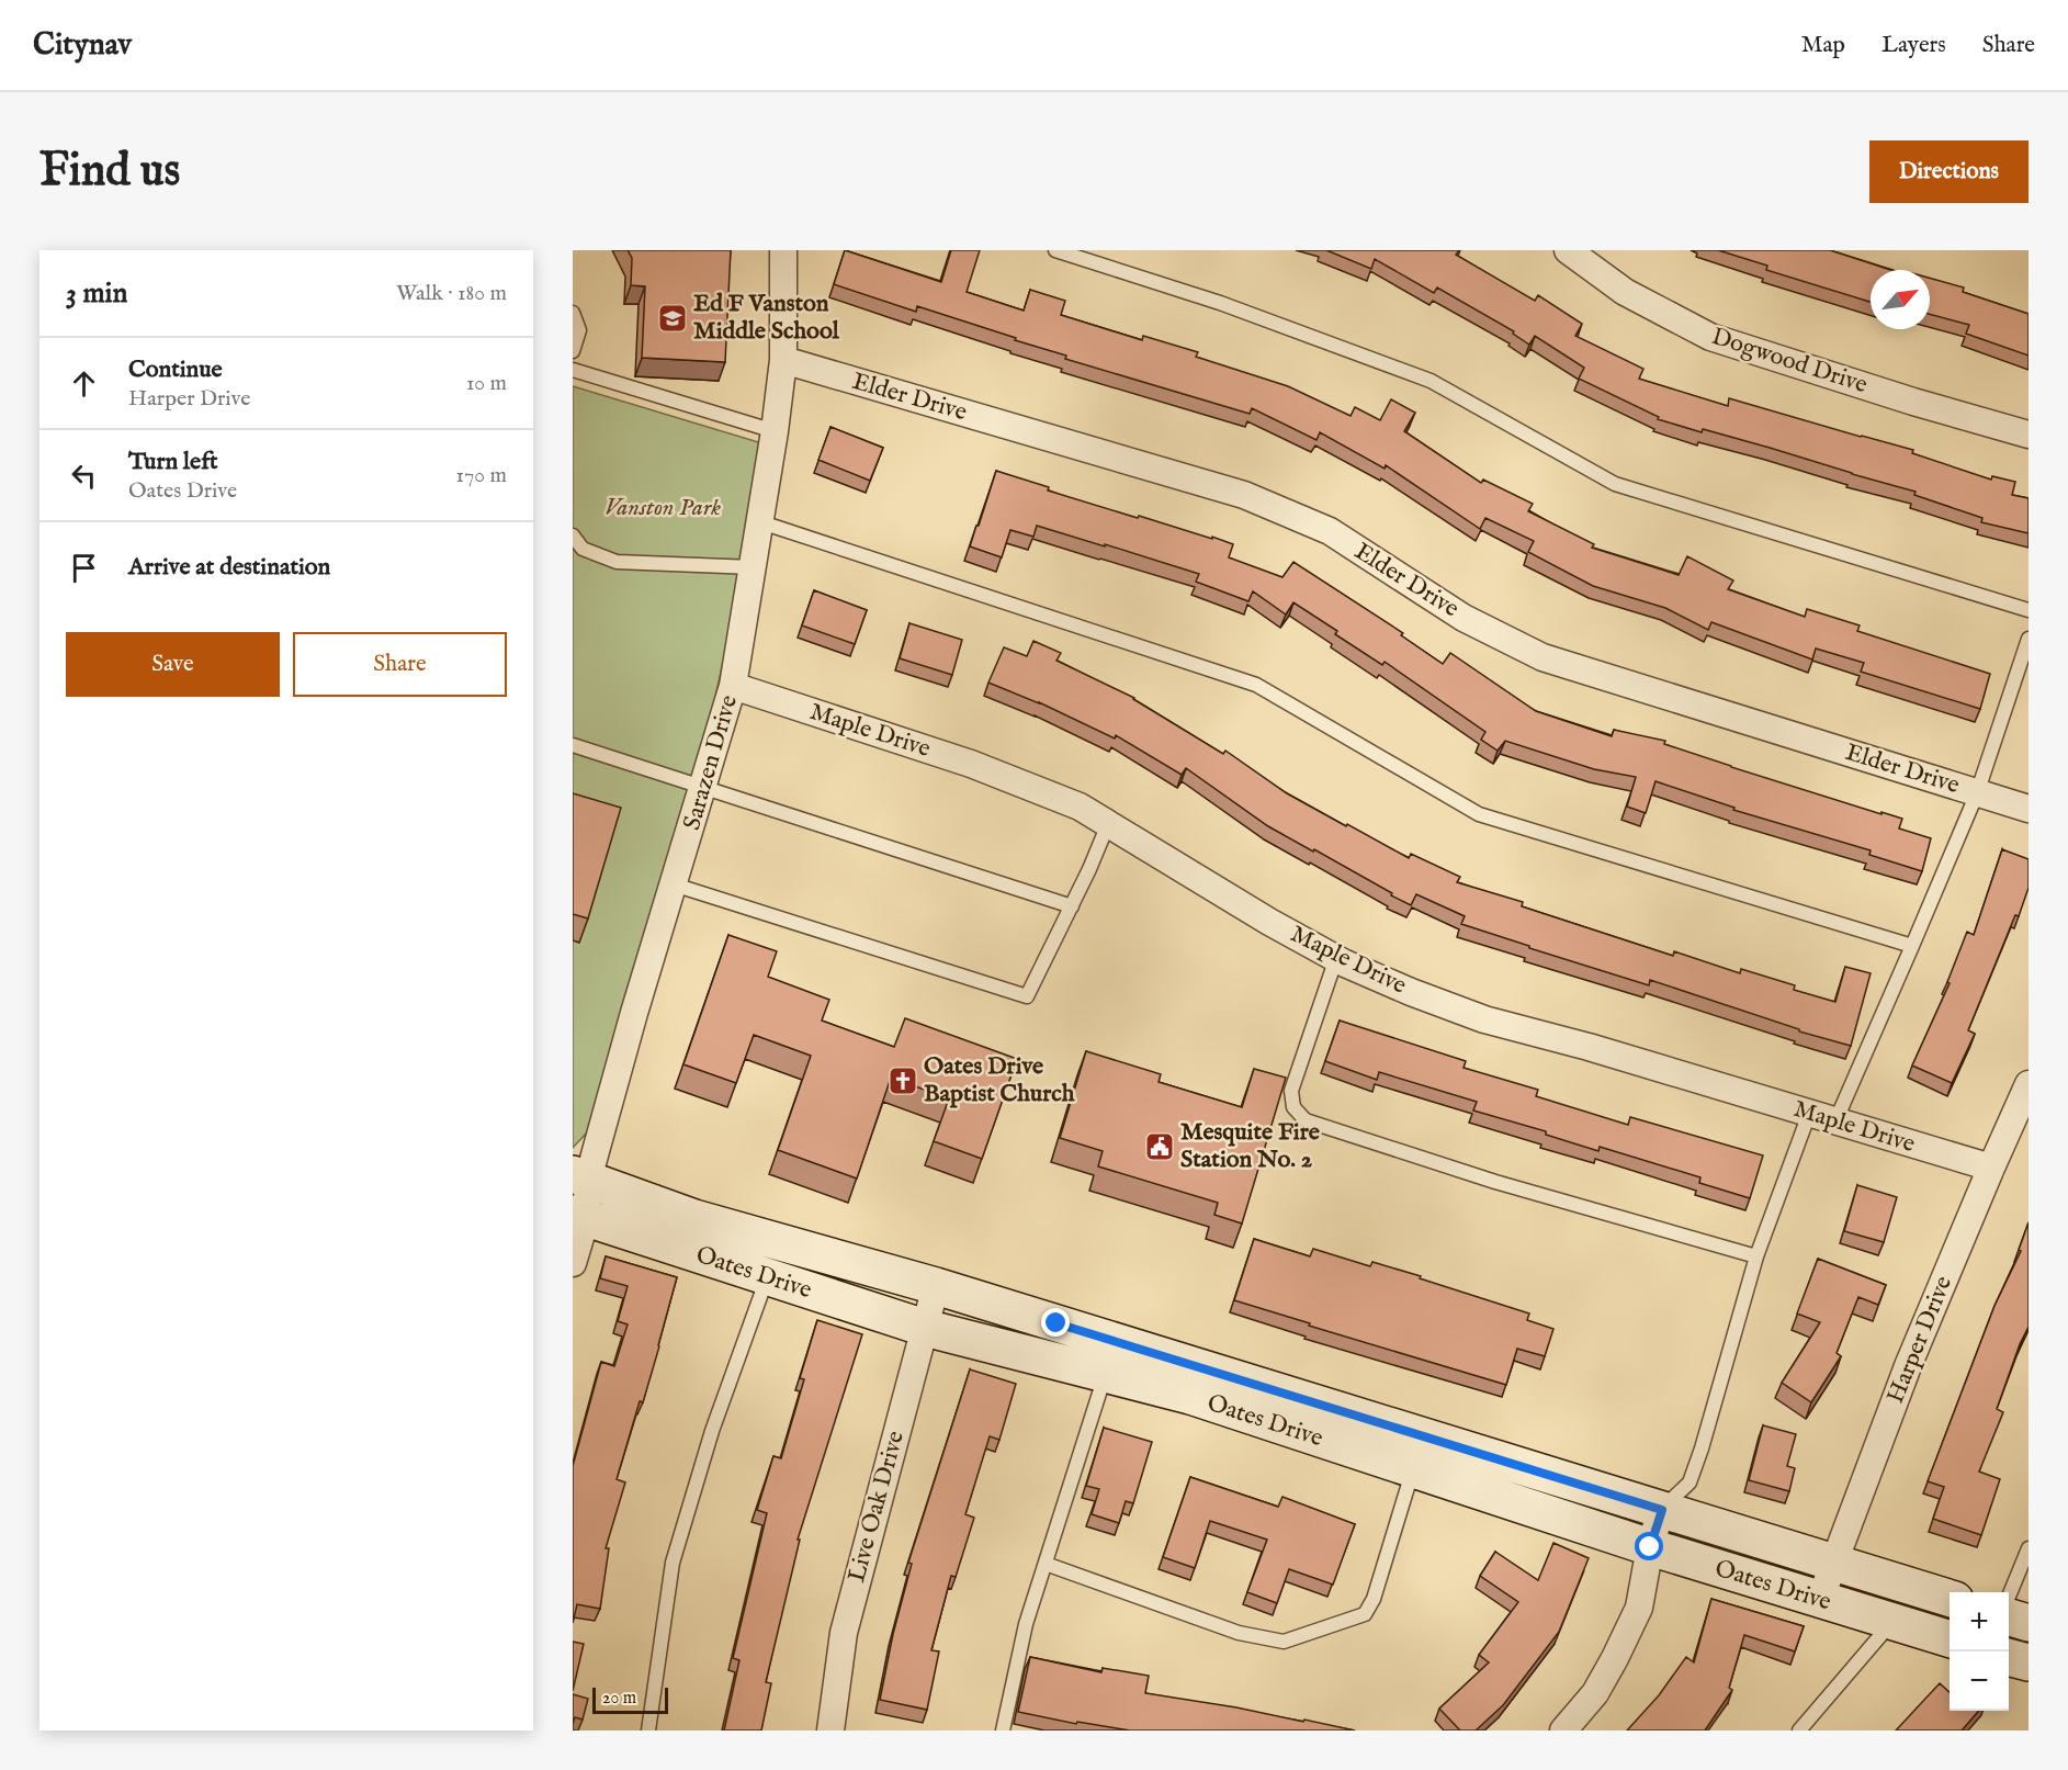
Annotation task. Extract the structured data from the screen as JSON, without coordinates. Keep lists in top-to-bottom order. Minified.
{"streets":{"main road":["Oates Drive"],"street":["Dogwood Drive","Elder Drive","Maple Drive","Sarazen Drive","Harper Drive","Live Oak Drive"]},"crossings":[["Elder Drive","Sarazen Drive"],["Maple Drive","Sarazen Drive"],["Maple Drive","Harper Drive"],["Sarazen Drive","Oates Drive"],["Oates Drive","Harper Drive"],["Oates Drive","Live Oak Drive"]],"parks":["Vanston Park"],"places":{"school or university":["Ed F Vanston Middle School"],"church":["Oates Drive Baptist Church"],"public building":["Mesquite Fire Station No. 2"]},"scale_bar":"20 m","north":"top right","page":{"header":"Citynav","nav":["Map","Layers","Share"],"buttons":["Directions",["Save","Share"]],"title":"Find us","heading":["3 min","Walk · 180 m"],"list":[["Continue","Harper Drive","10 m"],["Turn left","Oates Drive","170 m"],"Arrive at destination"],"map_buttons":["+","−"],"scale":"20 m"}}
